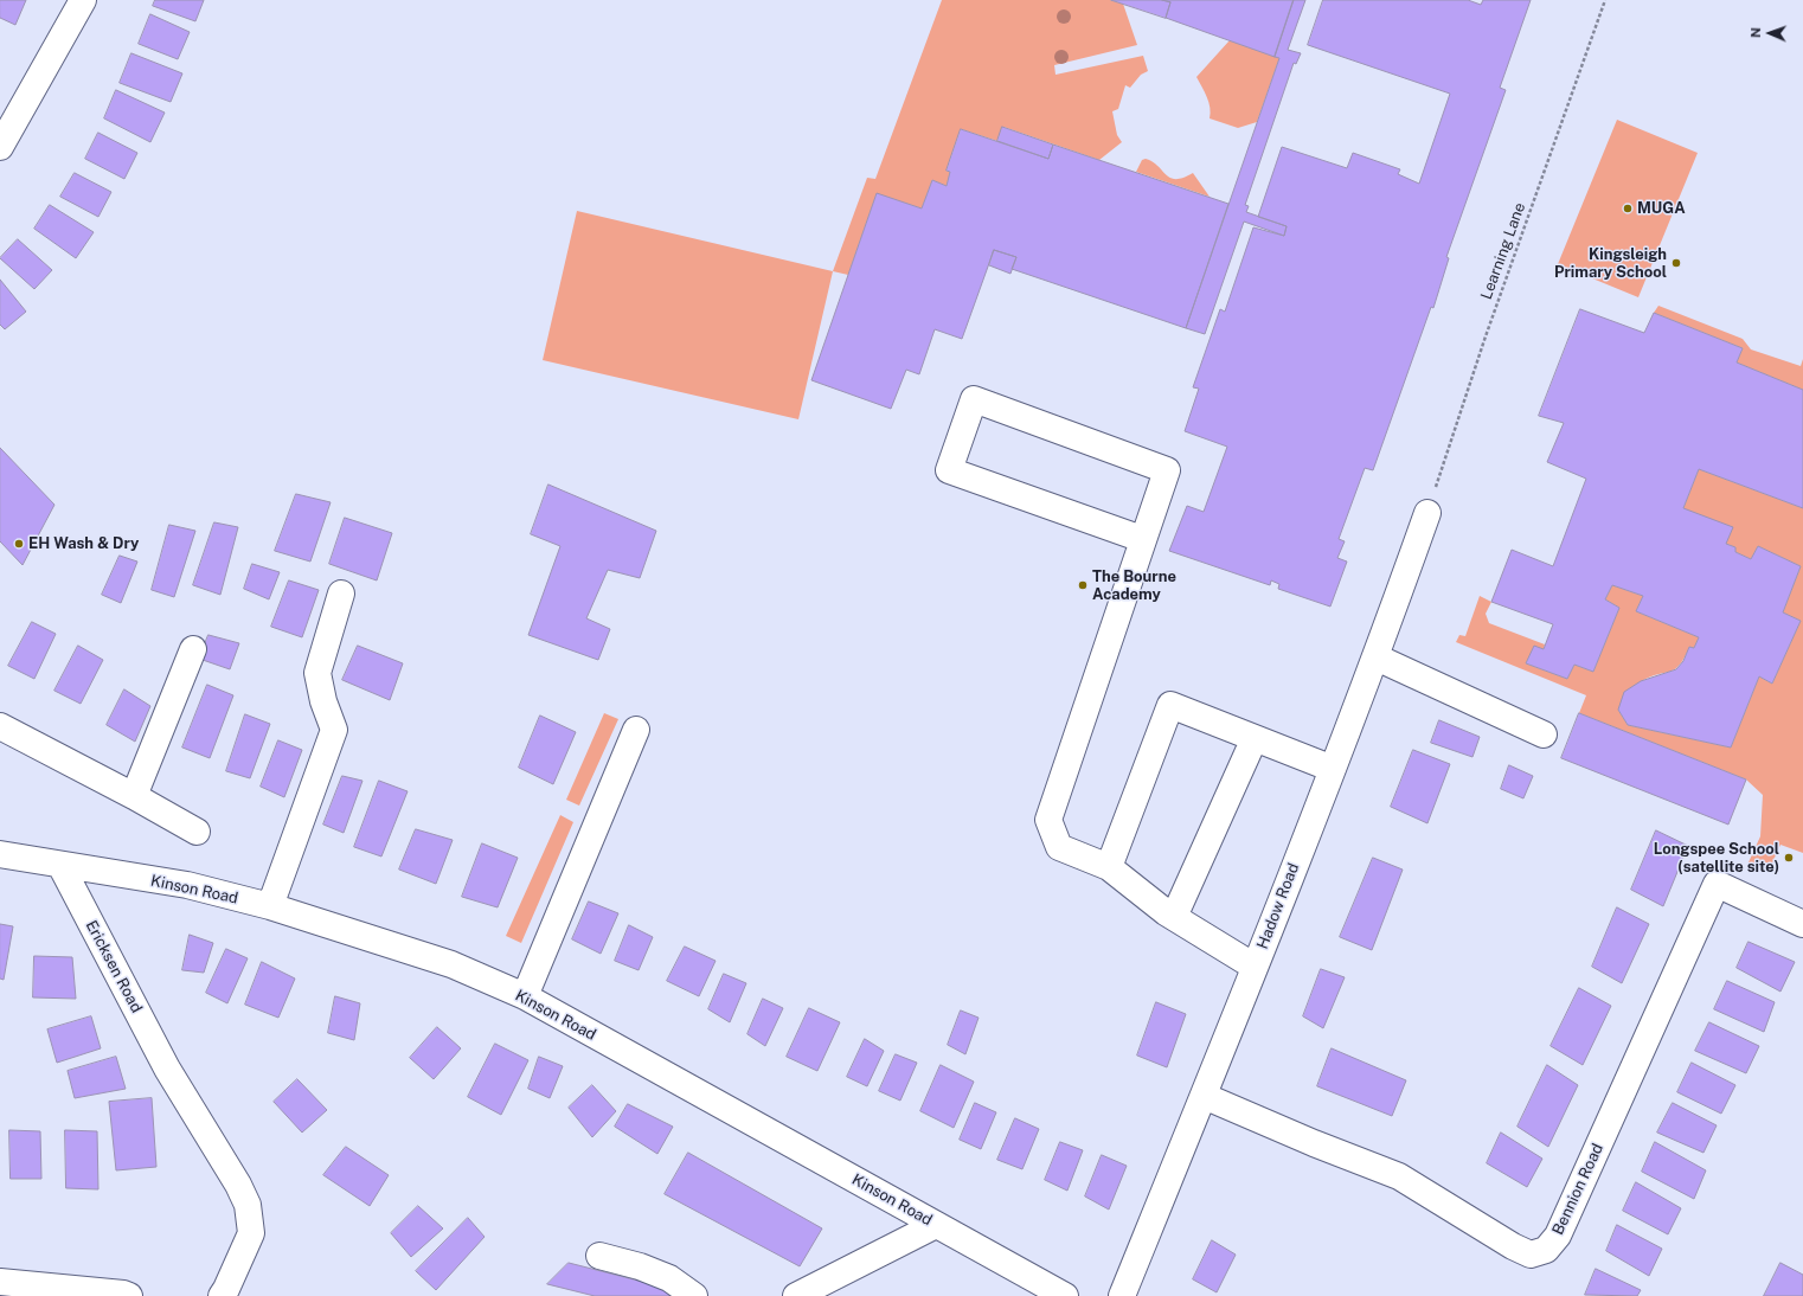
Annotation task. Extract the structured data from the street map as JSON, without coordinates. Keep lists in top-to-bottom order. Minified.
{"streets":{"street":["Kinson Road","Hadow Road","Ericksen Road","Bennion Road"],"path":["Learning Lane"]},"crossings":[["Learning Lane","Hadow Road"],["Kinson Road","Ericksen Road"],["Hadow Road","Bennion Road"]],"places":["MUGA","Kingsleigh Primary School","EH Wash & Dry","The Bourne Academy","Longspee School (satellite site)"],"north":"left"}
